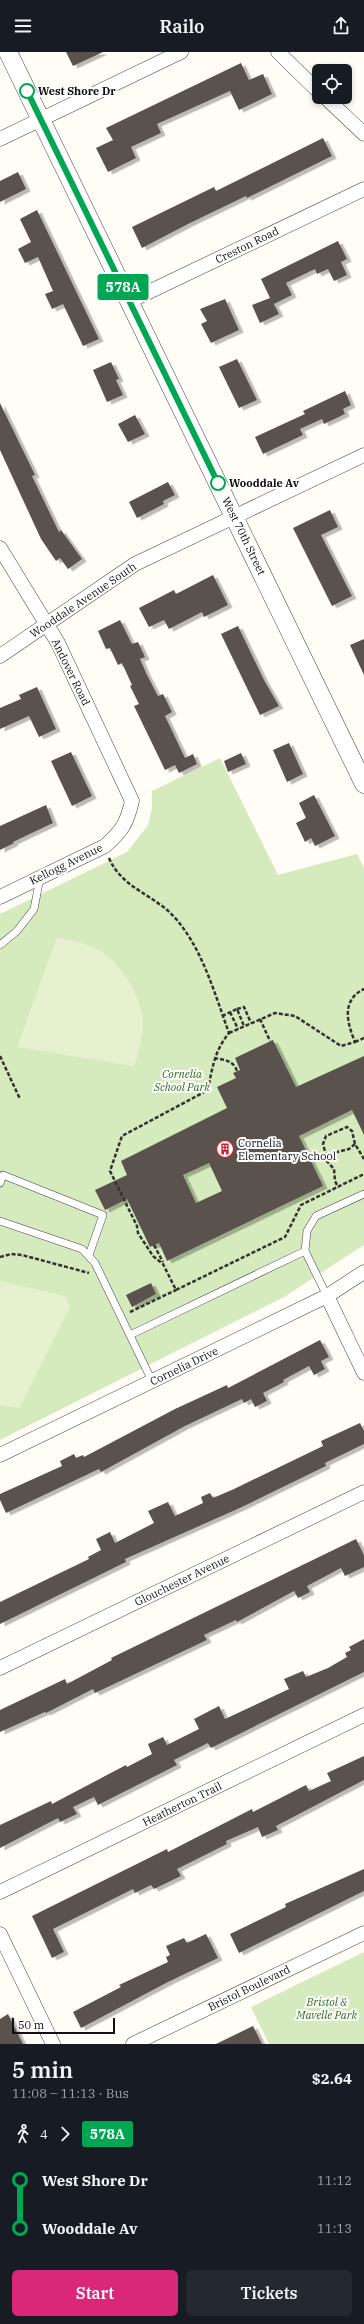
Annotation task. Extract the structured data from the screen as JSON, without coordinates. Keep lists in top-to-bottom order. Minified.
{"streets":{"street":["Creston Road","West 70th Street","Wooddale Avenue South","Andover Road","Kellogg Avenue","Cornelia Drive","Glouchester Avenue","Heatherton Trail","Bristol Boulevard"]},"crossings":[["Creston Road","West 70th Street"],["West 70th Street","Wooddale Avenue South"],["Wooddale Avenue South","Andover Road"],["Andover Road","Kellogg Avenue"]],"parks":["Cornelia School Park","Bristol & Mavelle Park"],"places":{"other":["West Shore Dr","Wooddale Av"],"building":["Cornelia Elementary School"]},"lines":["bus line 578A"],"scale_bar":"50 m","page":{"header":"Railo","on_map":"578A","scale":"50 m","heading":["5 min","11:08 – 11:13 · Bus","$2.64"],"legs":["4","578A"],"list":[{"name":"West Shore Dr","value":"11:12"},{"name":"Wooddale Av","value":"11:13"}],"buttons":["Start","Tickets"]}}
